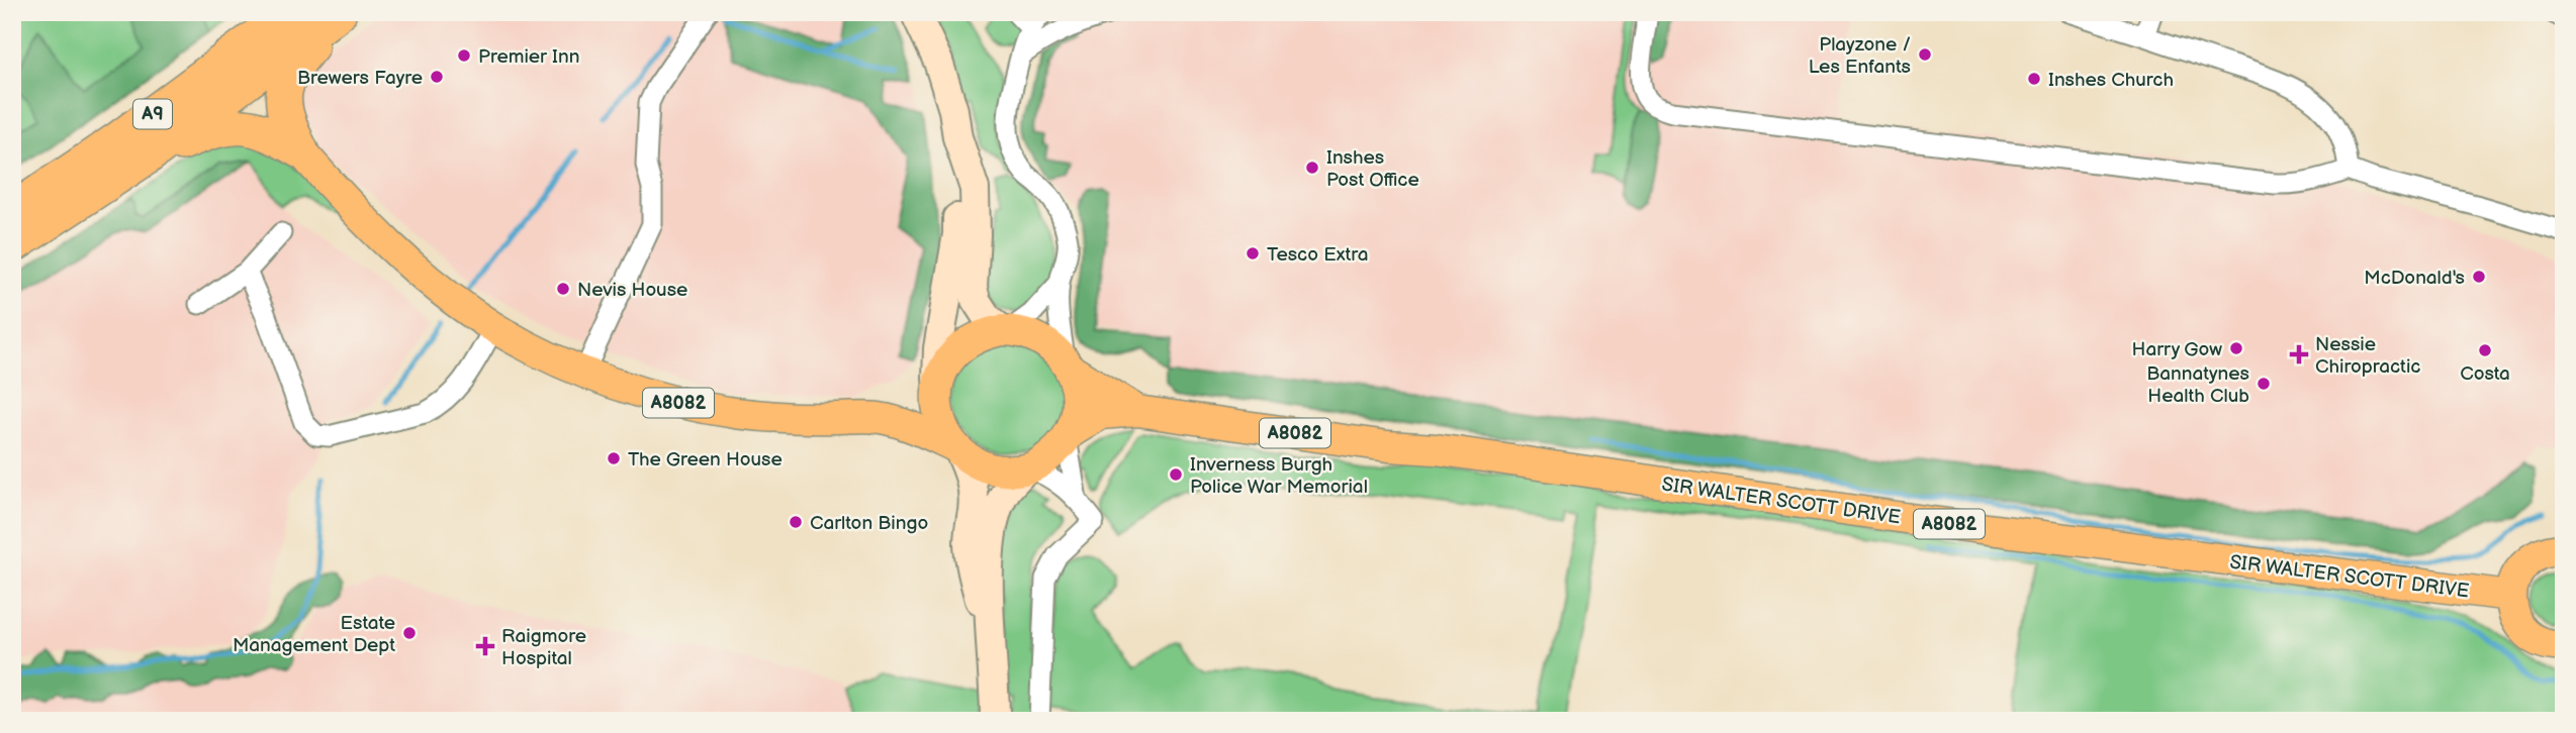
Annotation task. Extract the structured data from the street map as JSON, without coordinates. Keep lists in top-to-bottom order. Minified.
{"streets":{"highway":["A9"],"main road":["A8082","SIR WALTER SCOTT DRIVE"]},"crossings":[["A9","A8082"],["A8082","SIR WALTER SCOTT DRIVE"]],"places":{"other":["Playzone / Les Enfants","Premier Inn","Brewers Fayre","Inshes Church","Inshes Post Office","Tesco Extra","McDonald's","Nevis House","Harry Gow","Costa","Bannatynes Health Club","The Green House","Inverness Burgh Police War Memorial","Carlton Bingo","Estate Management Dept"],"health":["Nessie Chiropractic","Raigmore Hospital"]}}
